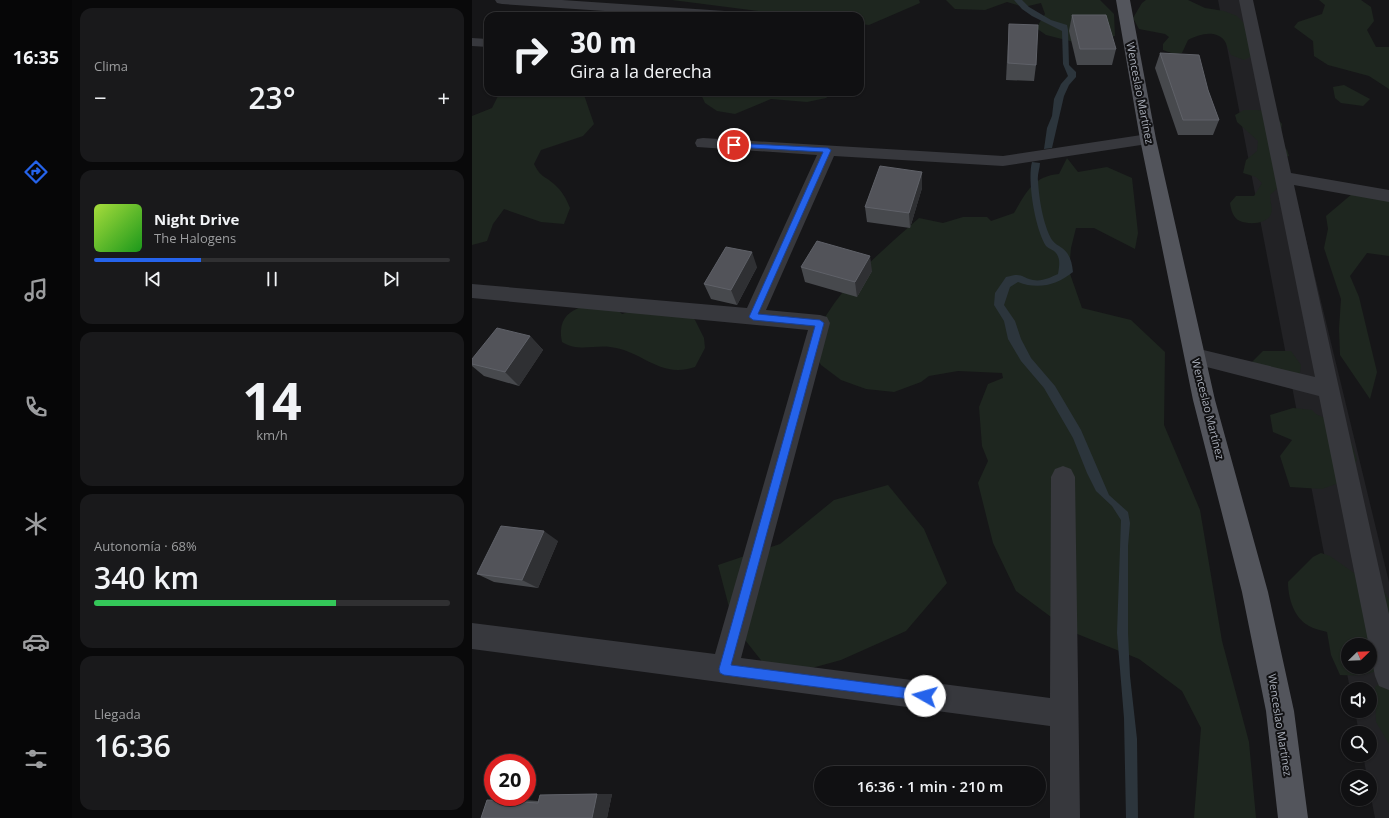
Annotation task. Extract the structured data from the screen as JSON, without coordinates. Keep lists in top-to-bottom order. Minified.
{"streets":{"main road":["Wenceslao Martínez"]},"north":"top right","page":{"tabs":"16:35","tile":["Clima",["14","km/h"],["Autonomía · 68%","340 km"],["Llegada","16:36"]],"turn":["30 m","Gira a la derecha"],"heat":["−","23°","+"],"song":["Night Drive","The Halogens"],"limit":"20","trip":"16:36 · 1 min · 210 m"}}
